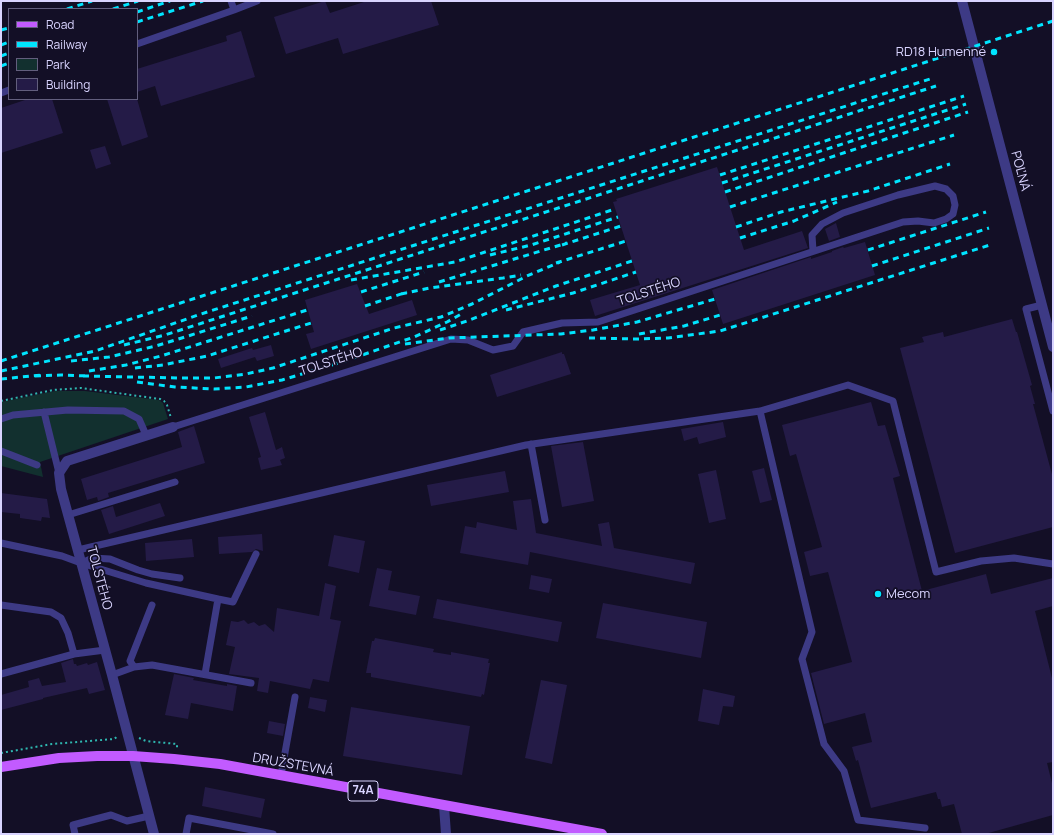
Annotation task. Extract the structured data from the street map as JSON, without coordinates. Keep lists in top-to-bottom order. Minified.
{"streets":{"main road":["DRUŽSTEVNÁ","74A"],"street":["POĽNÁ","TOLSTÉHO"]},"crossings":[["TOLSTÉHO","DRUŽSTEVNÁ"]],"places":["RD18 Humenné","Mecom"],"legend":["Road","Railway","Park","Building"]}
